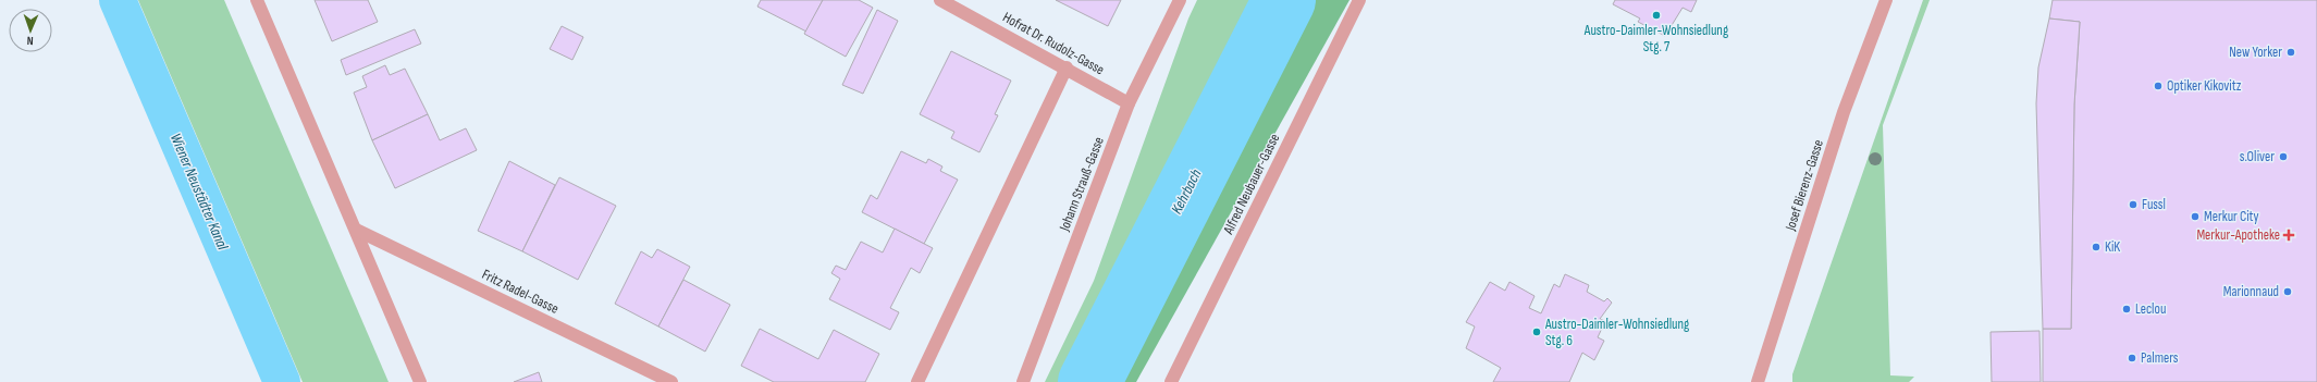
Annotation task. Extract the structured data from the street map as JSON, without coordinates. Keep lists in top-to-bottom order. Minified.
{"streets":{"street":["Hofrat Dr. Rudolz-Gasse","Johann Strauß-Gasse","Alfred Neubauer-Gasse","Josef Bierenz-Gasse","Fritz Radel-Gasse"]},"crossings":[["Hofrat Dr. Rudolz-Gasse","Johann Strauß-Gasse"]],"water":["Wiener Neustädter Kanal","Kehrbach"],"places":{"other":["Austro-Daimler-Wohnsiedlung Stg. 7","New Yorker","Optiker Kikovitz","s.Oliver","Fussl","Merkur City","KiK","Marionnaud","Leclou","Austro-Daimler-Wohnsiedlung Stg. 6","Palmers"],"health":["Merkur-Apotheke"]},"north":"bottom"}
